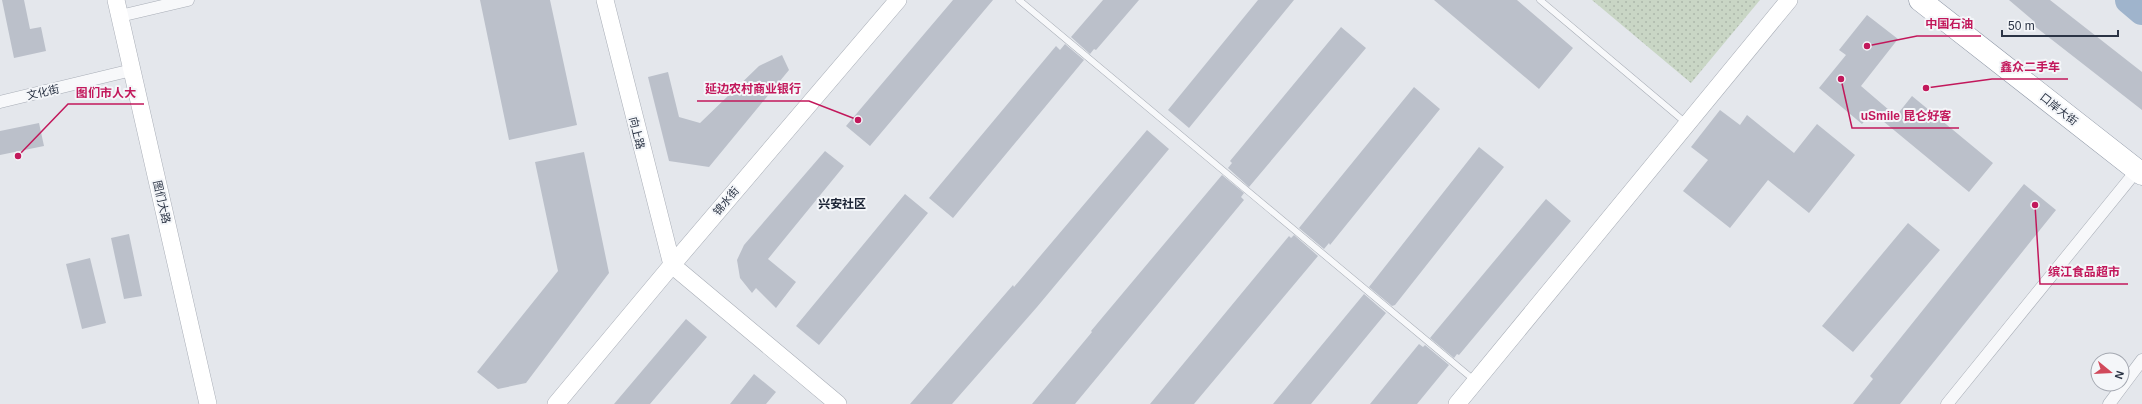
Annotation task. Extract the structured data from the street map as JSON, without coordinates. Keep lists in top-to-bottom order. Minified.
{"streets":{"highway":["口岸大街"],"street":["文化街","向上路","锦水街","图们大路"]},"crossings":[["文化街","图们大路"],["向上路","锦水街"]],"districts":["兴安社区"],"places":["中国石油","uSmile 昆仑好客","鑫众二手车","延边农村商业银行","图们市人大","缤江食品超市"],"scale_bar":"50 m","north":"right"}
